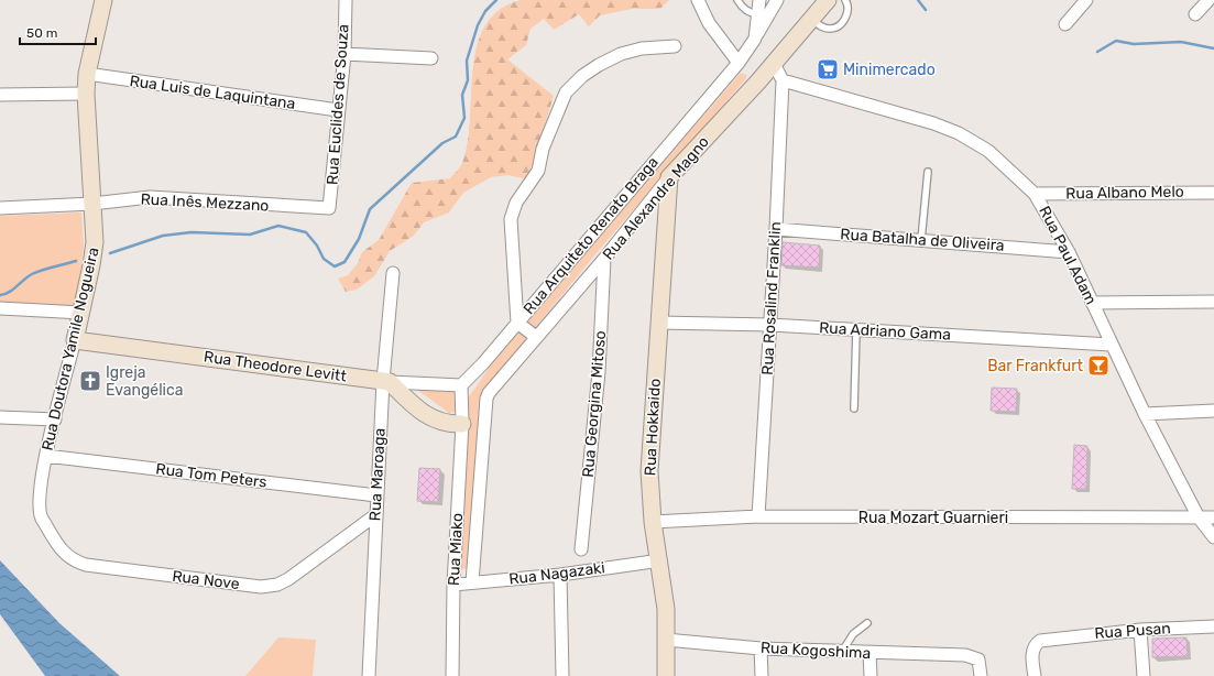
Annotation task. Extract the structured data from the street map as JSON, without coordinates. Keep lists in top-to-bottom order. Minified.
{"streets":{"street":["Rua Luis de Laquintana","Rua Euclides de Souza","Rua Albano Melo","Rua Alexandre Magno","Rua Inês Mezzano","Rua Arquiteto Renato Braga","Rua Batalha de Oliveira","Rua Paul Adam","Rua Rosalind Franklin","Rua Adriano Gama","Rua Doutora Yamile Nogueira","Rua Theodore Levitt","Rua Georgina Mitoso","Rua Hokkaido","Rua Maroaga","Rua Tom Peters","Rua Mozart Guarnieri","Rua Miako","Rua Nagazaki","Rua Nove","Rua Pusan","Rua Kogoshima"]},"crossings":[["Rua Luis de Laquintana","Rua Euclides de Souza"],["Rua Luis de Laquintana","Rua Doutora Yamile Nogueira"],["Rua Euclides de Souza","Rua Inês Mezzano"],["Rua Albano Melo","Rua Paul Adam"],["Rua Alexandre Magno","Rua Georgina Mitoso"],["Rua Alexandre Magno","Rua Hokkaido"],["Rua Alexandre Magno","Rua Nagazaki"],["Rua Inês Mezzano","Rua Doutora Yamile Nogueira"],["Rua Batalha de Oliveira","Rua Paul Adam"],["Rua Batalha de Oliveira","Rua Rosalind Franklin"],["Rua Paul Adam","Rua Rosalind Franklin"],["Rua Paul Adam","Rua Adriano Gama"],["Rua Paul Adam","Rua Mozart Guarnieri"],["Rua Rosalind Franklin","Rua Adriano Gama"],["Rua Rosalind Franklin","Rua Mozart Guarnieri"],["Rua Adriano Gama","Rua Hokkaido"],["Rua Doutora Yamile Nogueira","Rua Theodore Levitt"],["Rua Doutora Yamile Nogueira","Rua Tom Peters"],["Rua Doutora Yamile Nogueira","Rua Nove"],["Rua Theodore Levitt","Rua Maroaga"],["Rua Hokkaido","Rua Mozart Guarnieri"],["Rua Hokkaido","Rua Nagazaki"],["Rua Hokkaido","Rua Kogoshima"],["Rua Maroaga","Rua Tom Peters"],["Rua Maroaga","Rua Nove"],["Rua Miako","Rua Nagazaki"]],"places":{"supermarket":["Minimercado"],"bar":["Bar Frankfurt"],"church":["Igreja Evangélica"]},"scale_bar":"50 m"}
